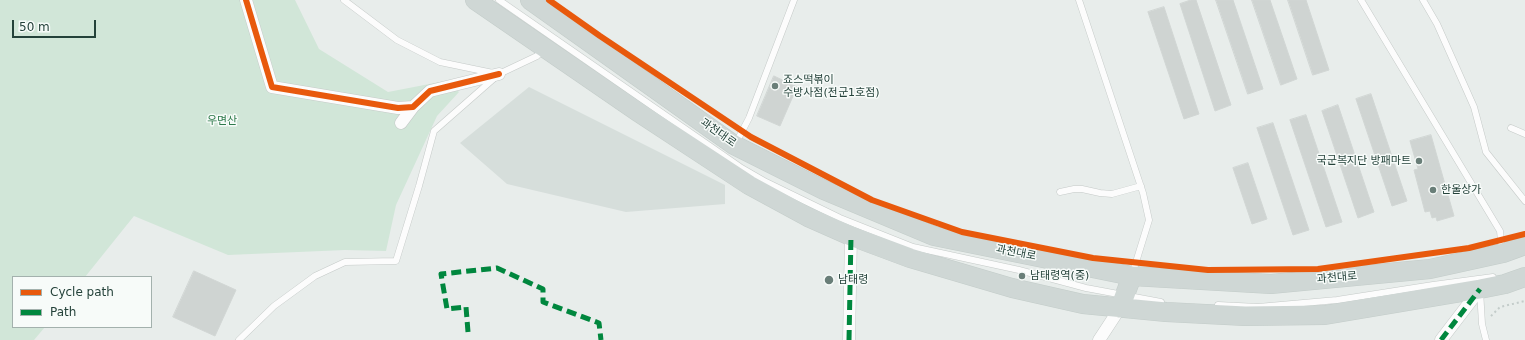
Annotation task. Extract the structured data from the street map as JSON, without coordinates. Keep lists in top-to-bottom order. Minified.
{"streets":{"main road":["과천대로"]},"parks":["우면산"],"places":["죠스떡볶이 수방사점(전군1호점)","국군복지단 방패마트","한울상가","남태령역(중)","남태령"],"legend":["Cycle path","Path"],"scale_bar":"50 m"}
